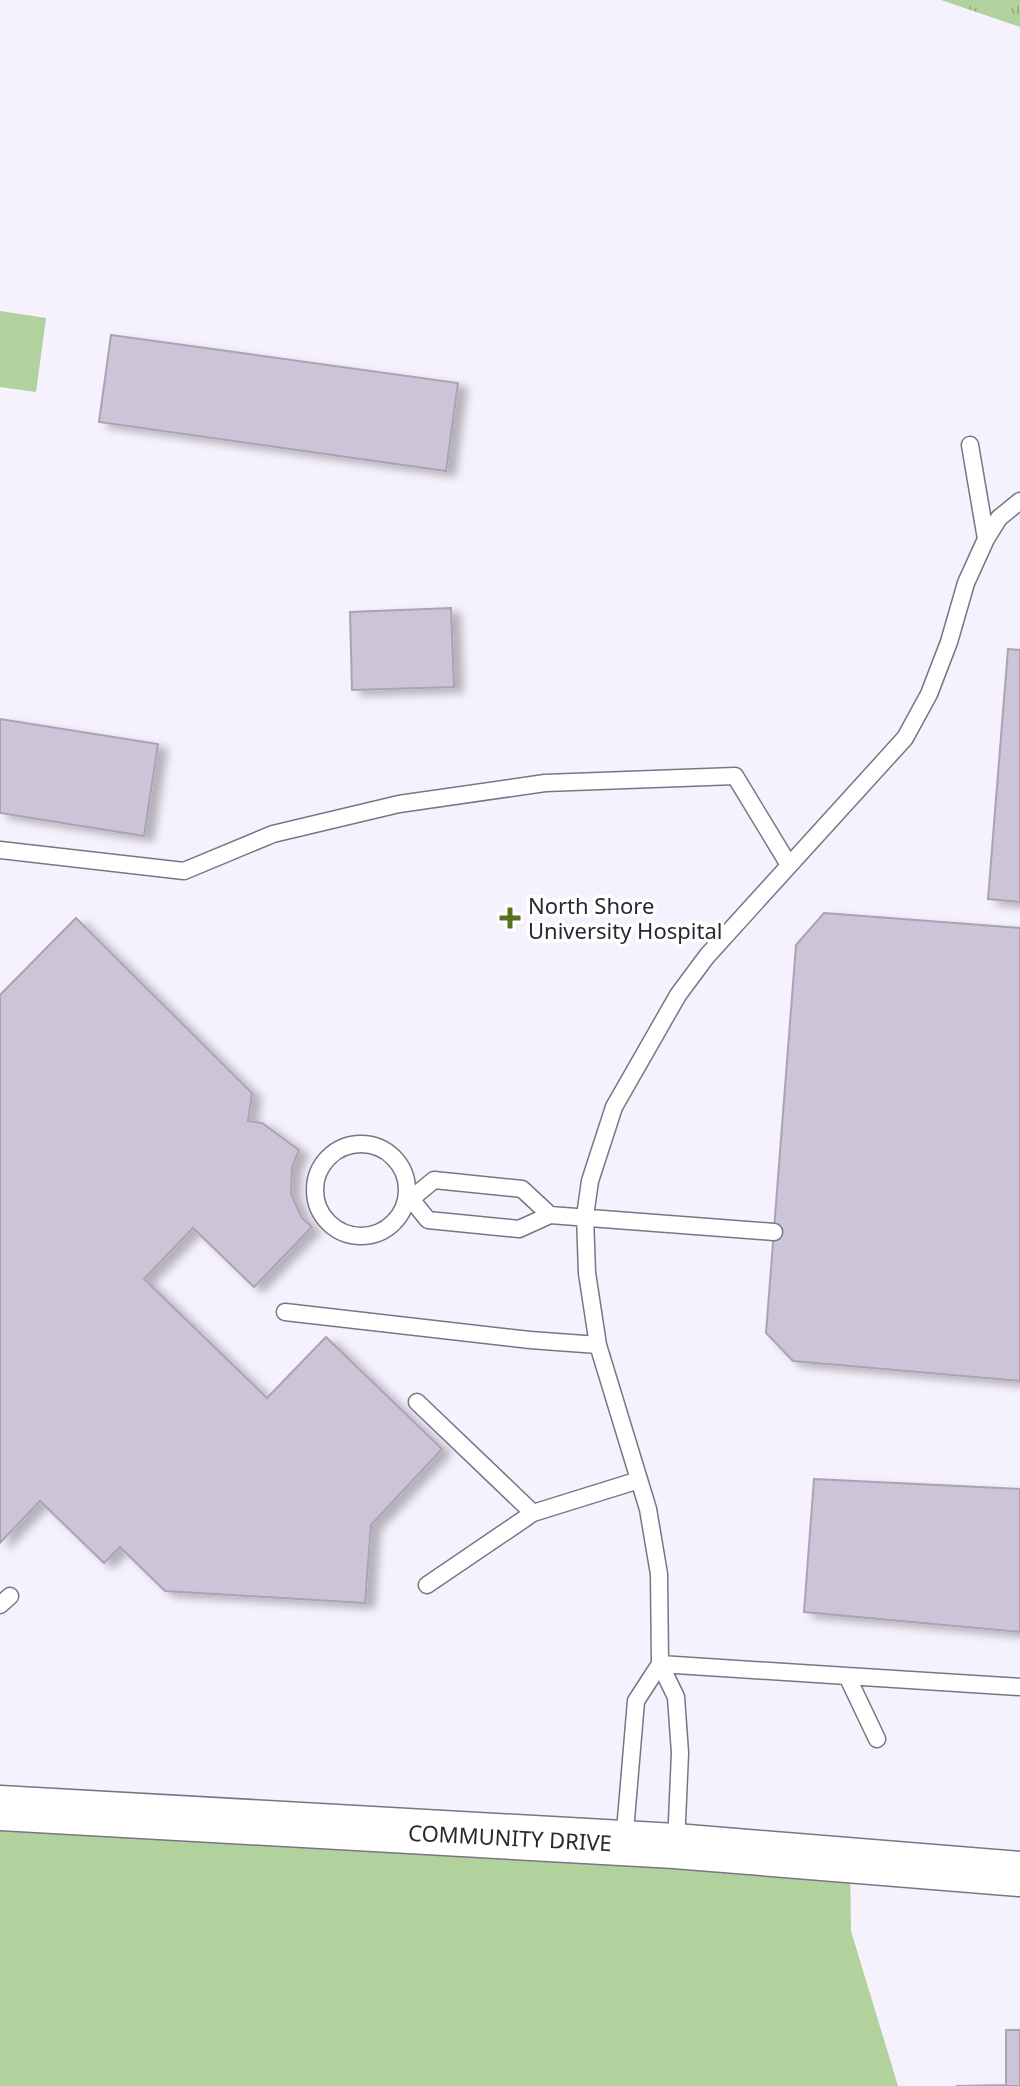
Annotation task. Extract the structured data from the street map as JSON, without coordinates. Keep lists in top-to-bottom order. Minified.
{"streets":{"main road":["COMMUNITY DRIVE"]},"places":{"health":["North Shore University Hospital"]}}
